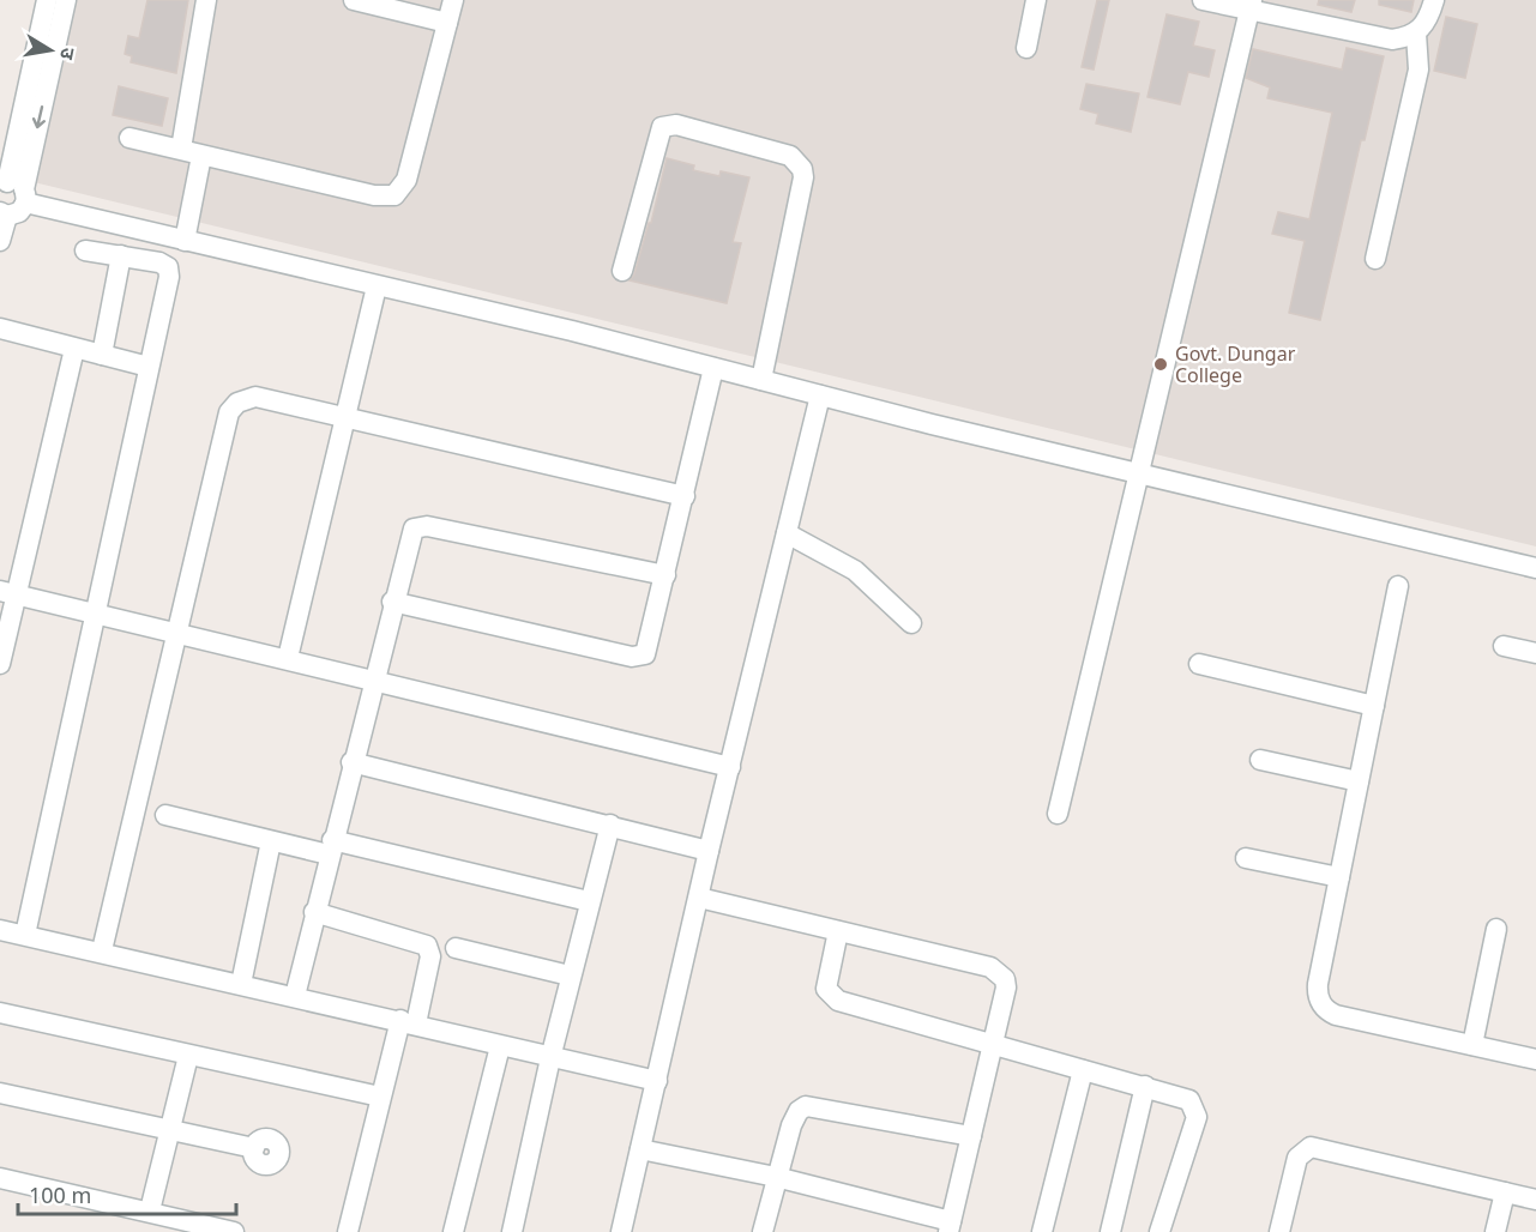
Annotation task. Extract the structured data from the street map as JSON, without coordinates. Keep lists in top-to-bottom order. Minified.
{"places":["Govt. Dungar College"],"scale_bar":"100 m","north":"right"}
